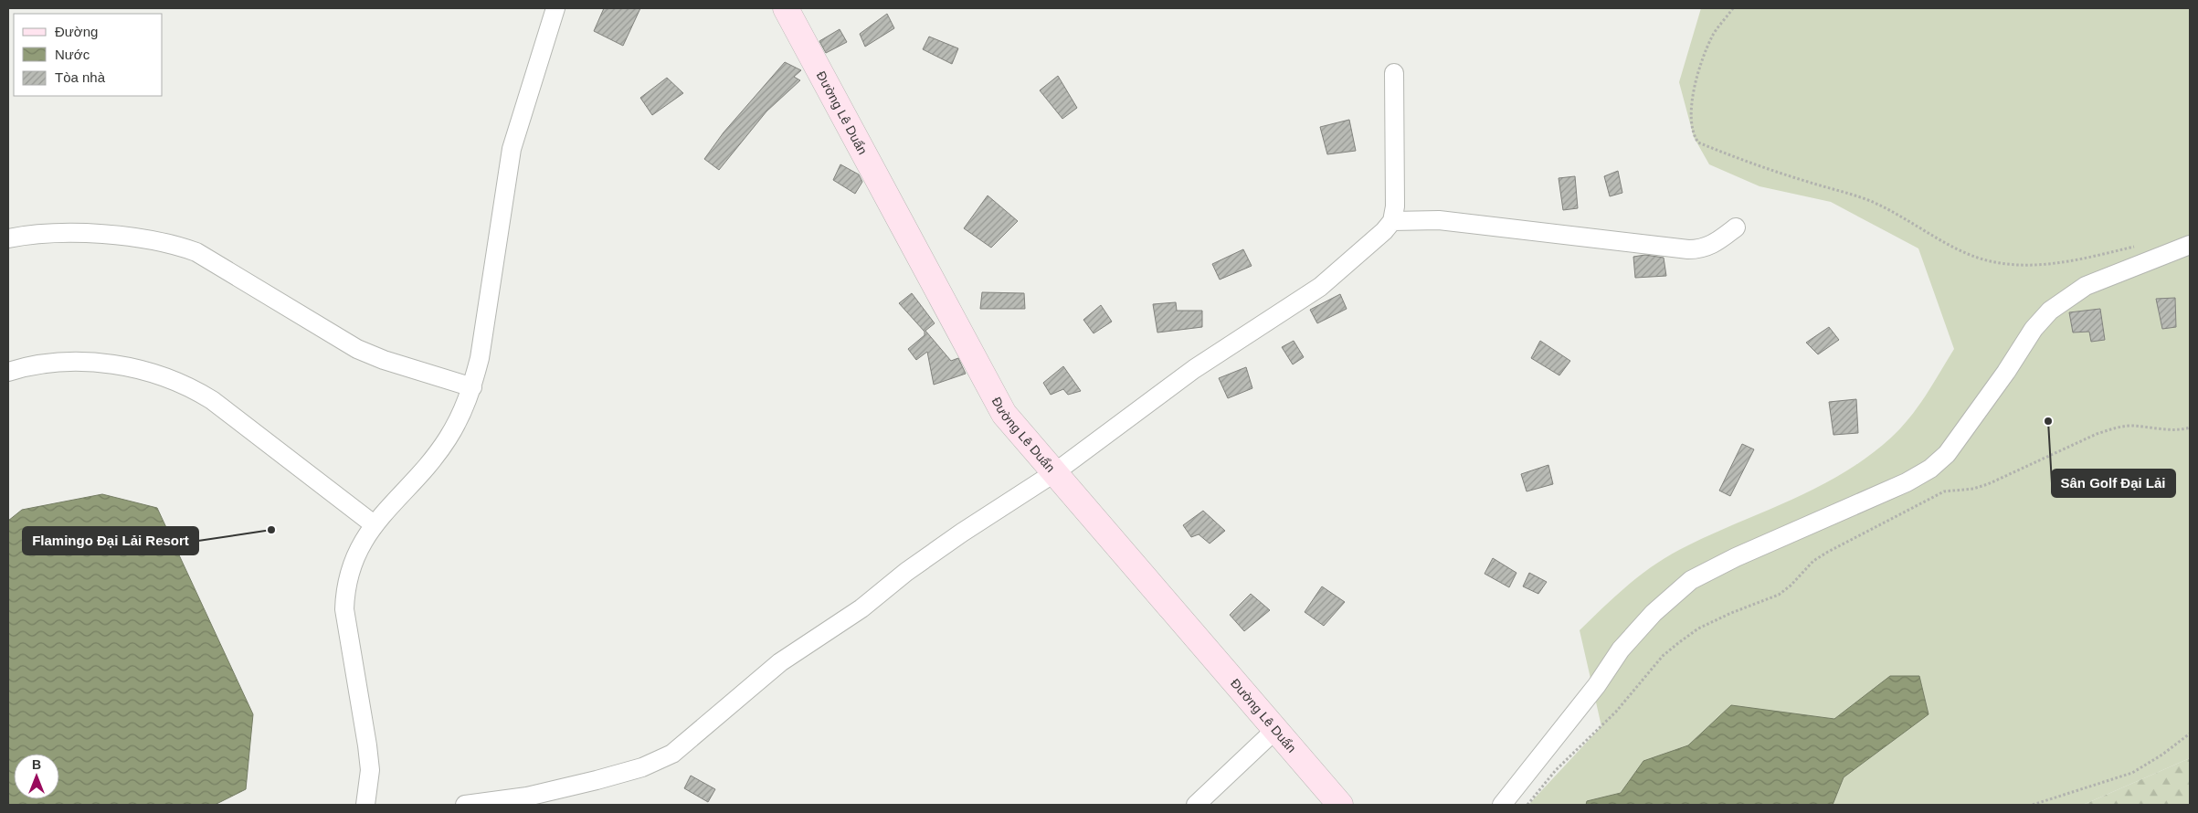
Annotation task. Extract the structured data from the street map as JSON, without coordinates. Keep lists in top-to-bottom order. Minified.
{"streets":{"main road":["Đường Lê Duẩn"]},"places":["Sân Golf Đại Lải","Flamingo Đại Lải Resort"],"legend":["Đường","Nước","Tòa nhà"],"north":"top"}
